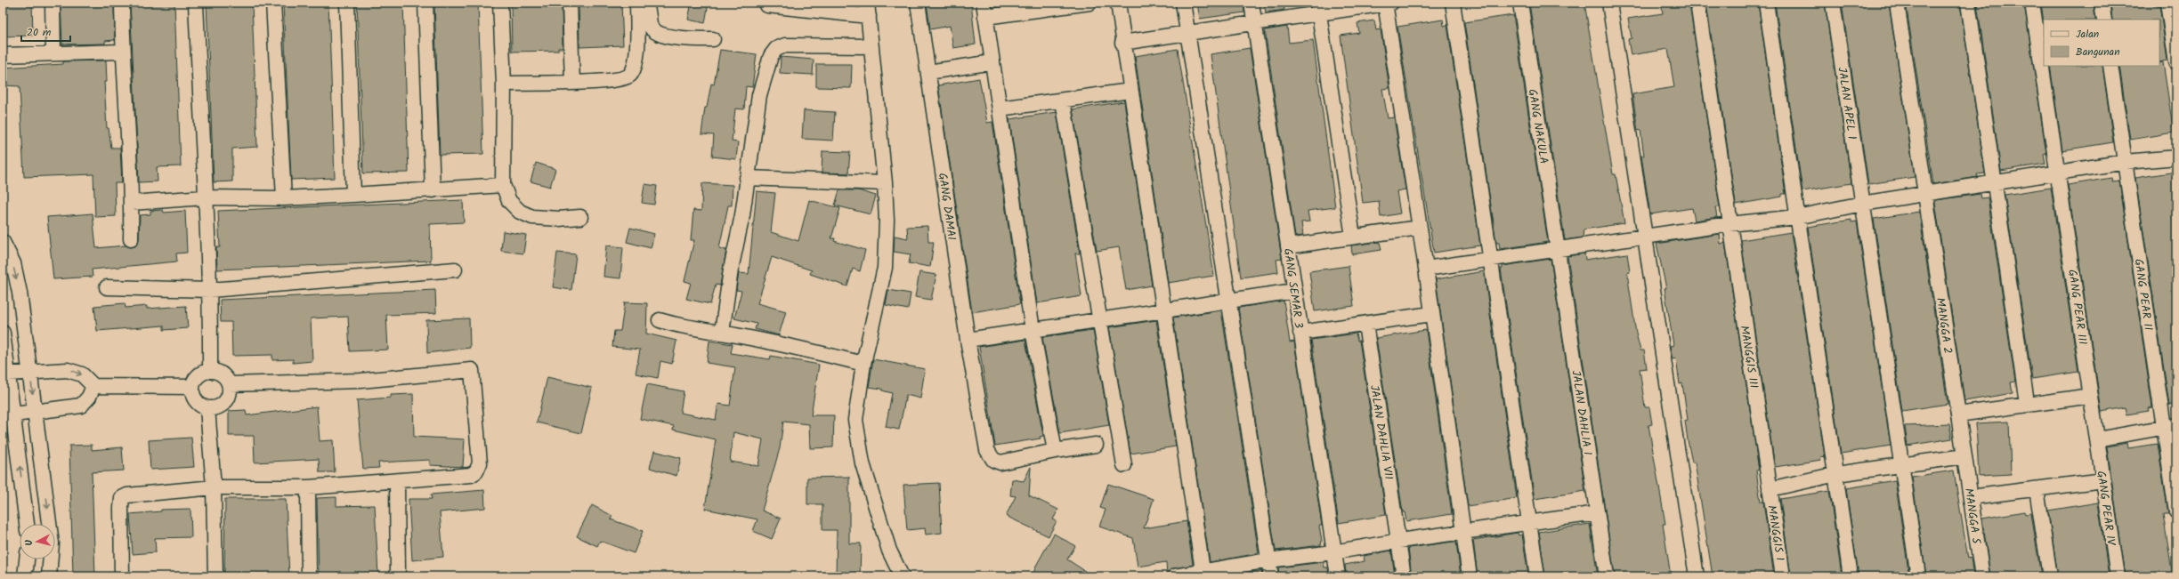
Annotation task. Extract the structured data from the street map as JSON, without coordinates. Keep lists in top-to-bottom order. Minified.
{"streets":{"street":["JALAN APEL 1","GANG NAKULA","GANG DAMAI","GANG SEMAR 3","GANG PEAR II","GANG PEAR III","MANGGA 2","MANGGIS III","JALAN DAHLIA I","JALAN DAHLIA VII","GANG PEAR IV","MANGGA 5","MANGGIS I"]},"crossings":[["GANG NAKULA","JALAN DAHLIA I"],["GANG PEAR III","GANG PEAR IV"],["MANGGA 2","MANGGA 5"],["MANGGIS III","MANGGIS I"]],"legend":["Jalan","Bangunan"],"scale_bar":"20 m","north":"left"}
